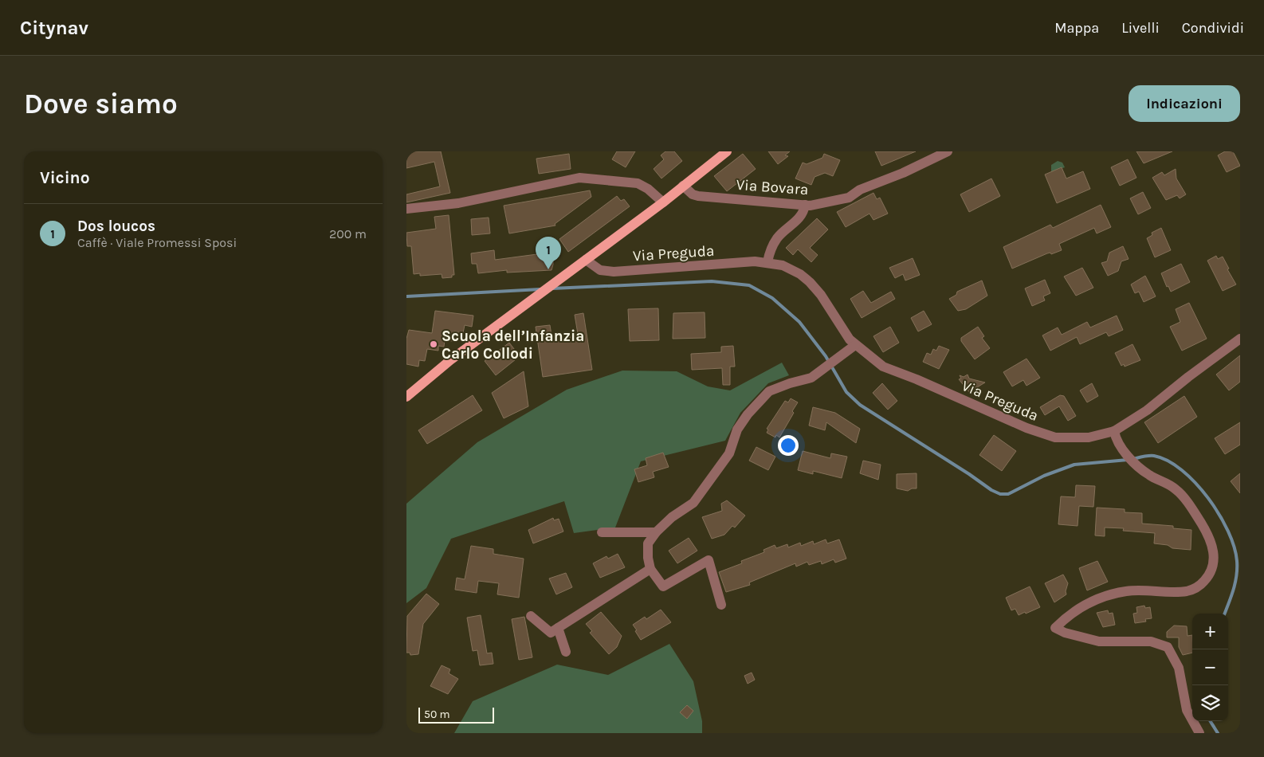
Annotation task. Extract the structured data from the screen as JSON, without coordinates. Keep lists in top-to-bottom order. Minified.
{"streets":{"street":["Via Bovara","Via Preguda"]},"places":["Scuola dell’Infanzia Carlo Collodi"],"scale_bar":"50 m","page":{"header":"Citynav","nav":["Mappa","Livelli","Condividi"],"buttons":"Indicazioni","title":"Dove siamo","heading":"Vicino","list":[{"mark":"1","name":"Dos loucos","note":"Caffè · Viale Promessi Sposi","value":"200 m"}],"pins":"1","map_buttons":["+","−"],"scale":"50 m"}}
